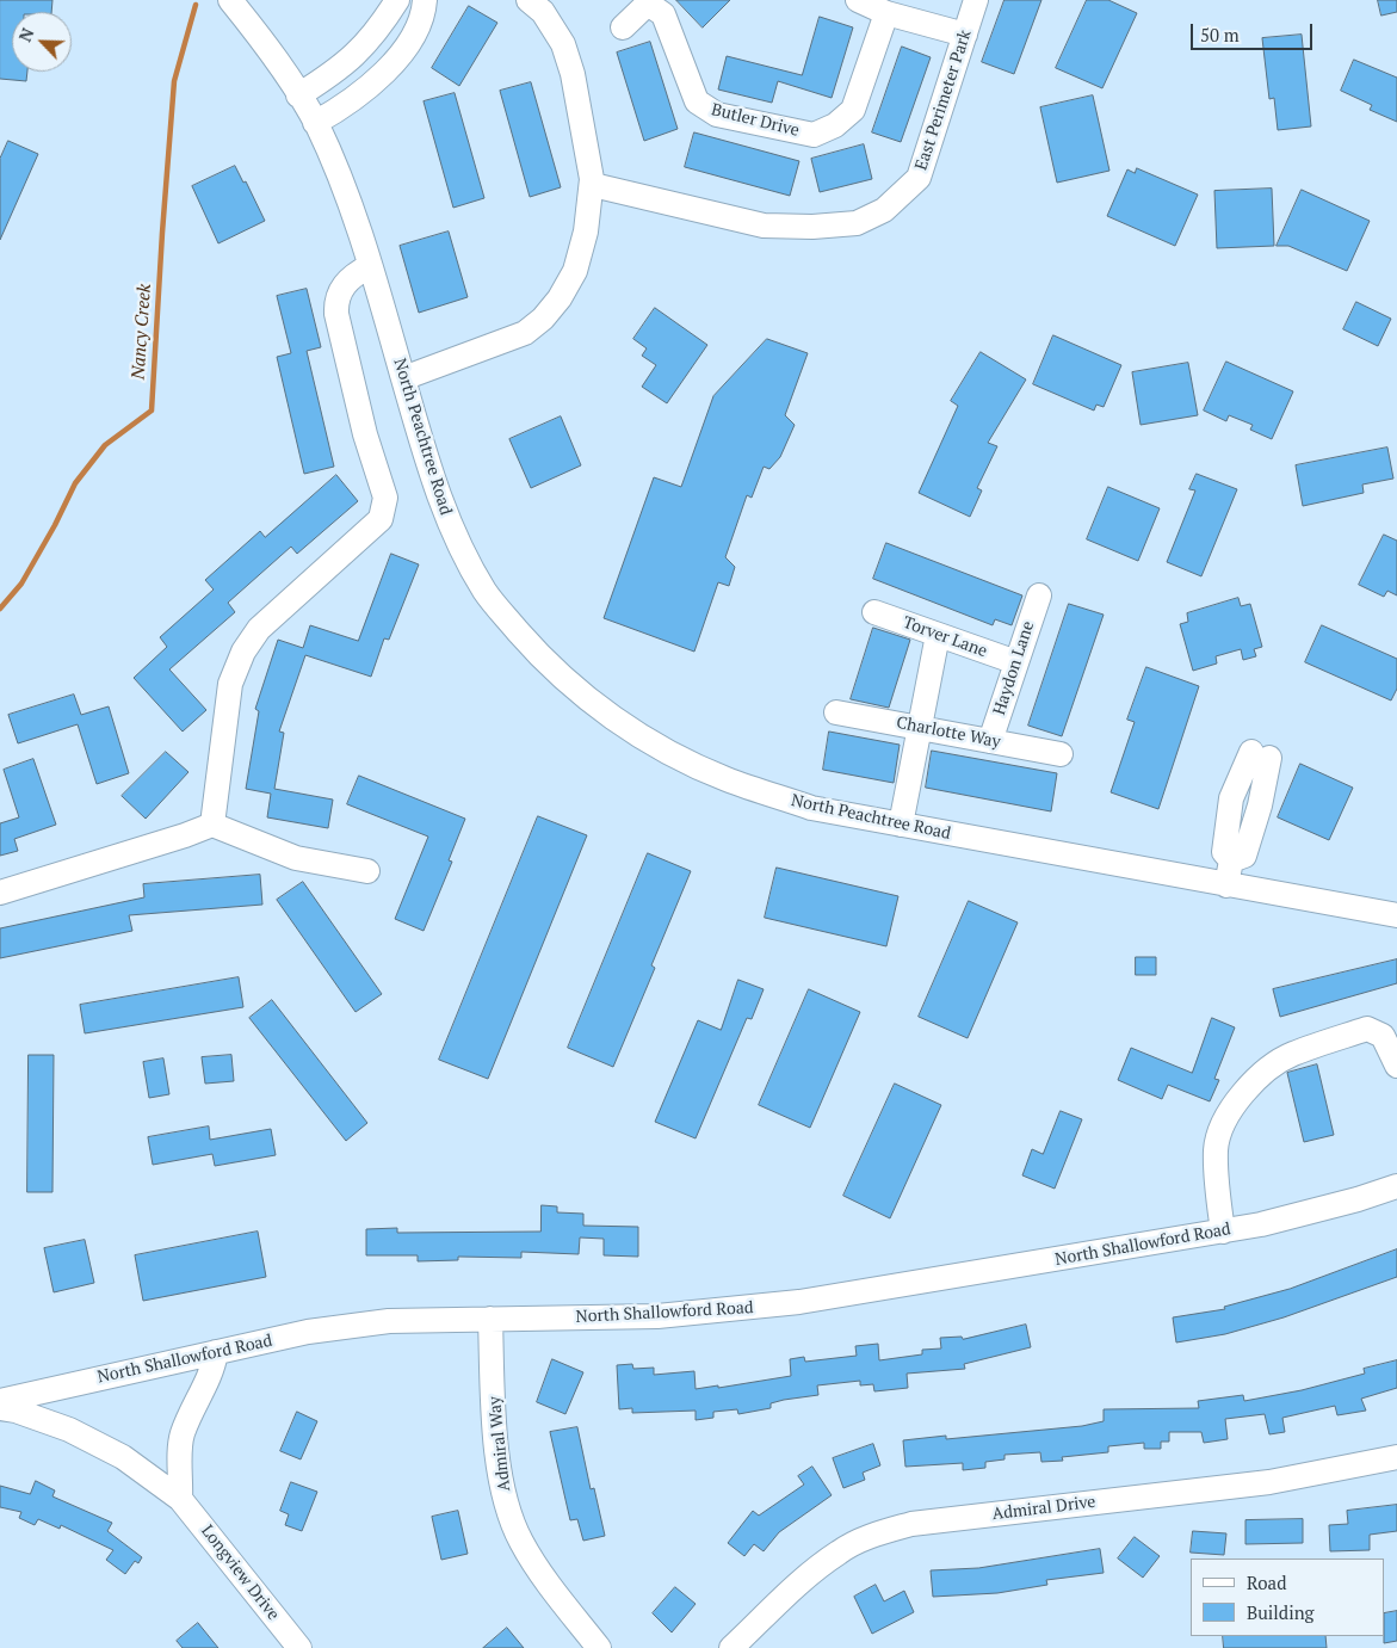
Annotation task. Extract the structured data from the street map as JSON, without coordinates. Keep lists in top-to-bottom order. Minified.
{"streets":{"street":["East Perimeter Park","Butler Drive","North Peachtree Road","Torver Lane","Haydon Lane","Charlotte Way","North Shallowford Road","Admiral Way","Admiral Drive","Longview Drive"]},"crossings":[["Torver Lane","Haydon Lane"],["Haydon Lane","Charlotte Way"],["North Shallowford Road","Admiral Way"]],"water":["Nancy Creek"],"legend":["Road","Building"],"scale_bar":"50 m","north":"top left"}
